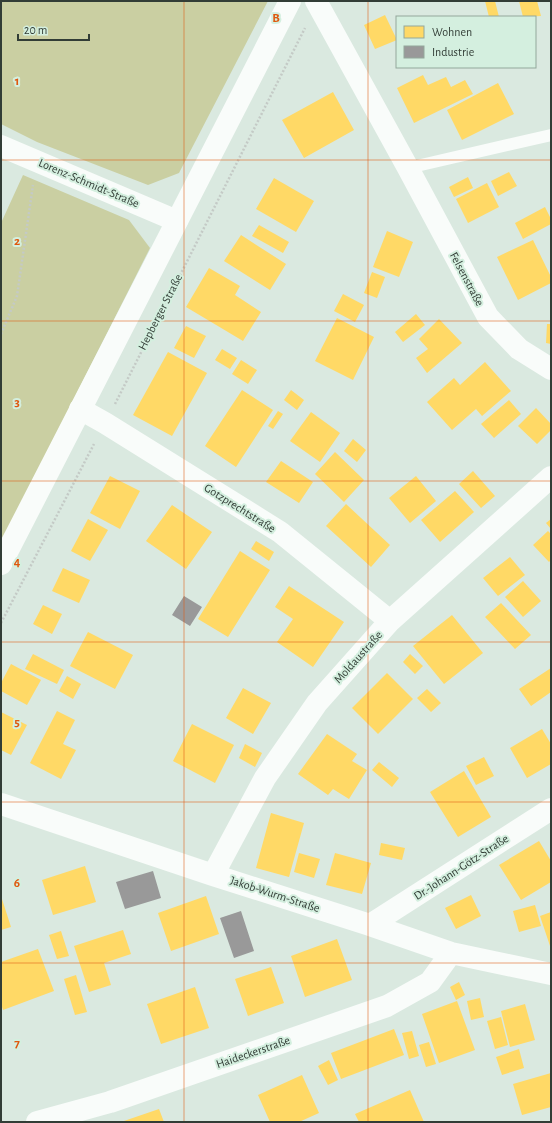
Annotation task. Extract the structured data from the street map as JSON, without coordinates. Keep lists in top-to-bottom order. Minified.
{"streets":{"street":["Lorenz-Schmidt-Straße","Felsenstraße","Gotzprechtstraße","Moldaustraße","Dr.-Johann-Götz-Straße","Jakob-Wurm-Straße","Haideckerstraße"],"path":["Hepberger Straße"]},"crossings":[["Felsenstraße","Hepberger Straße"],["Hepberger Straße","Gotzprechtstraße"],["Gotzprechtstraße","Moldaustraße"],["Moldaustraße","Jakob-Wurm-Straße"],["Dr.-Johann-Götz-Straße","Jakob-Wurm-Straße"],["Jakob-Wurm-Straße","Haideckerstraße"]],"legend":["Wohnen","Industrie"],"scale_bar":"20 m","grid":{"columns":["B"],"rows":["1","2","3","4","5","6","7"]}}
